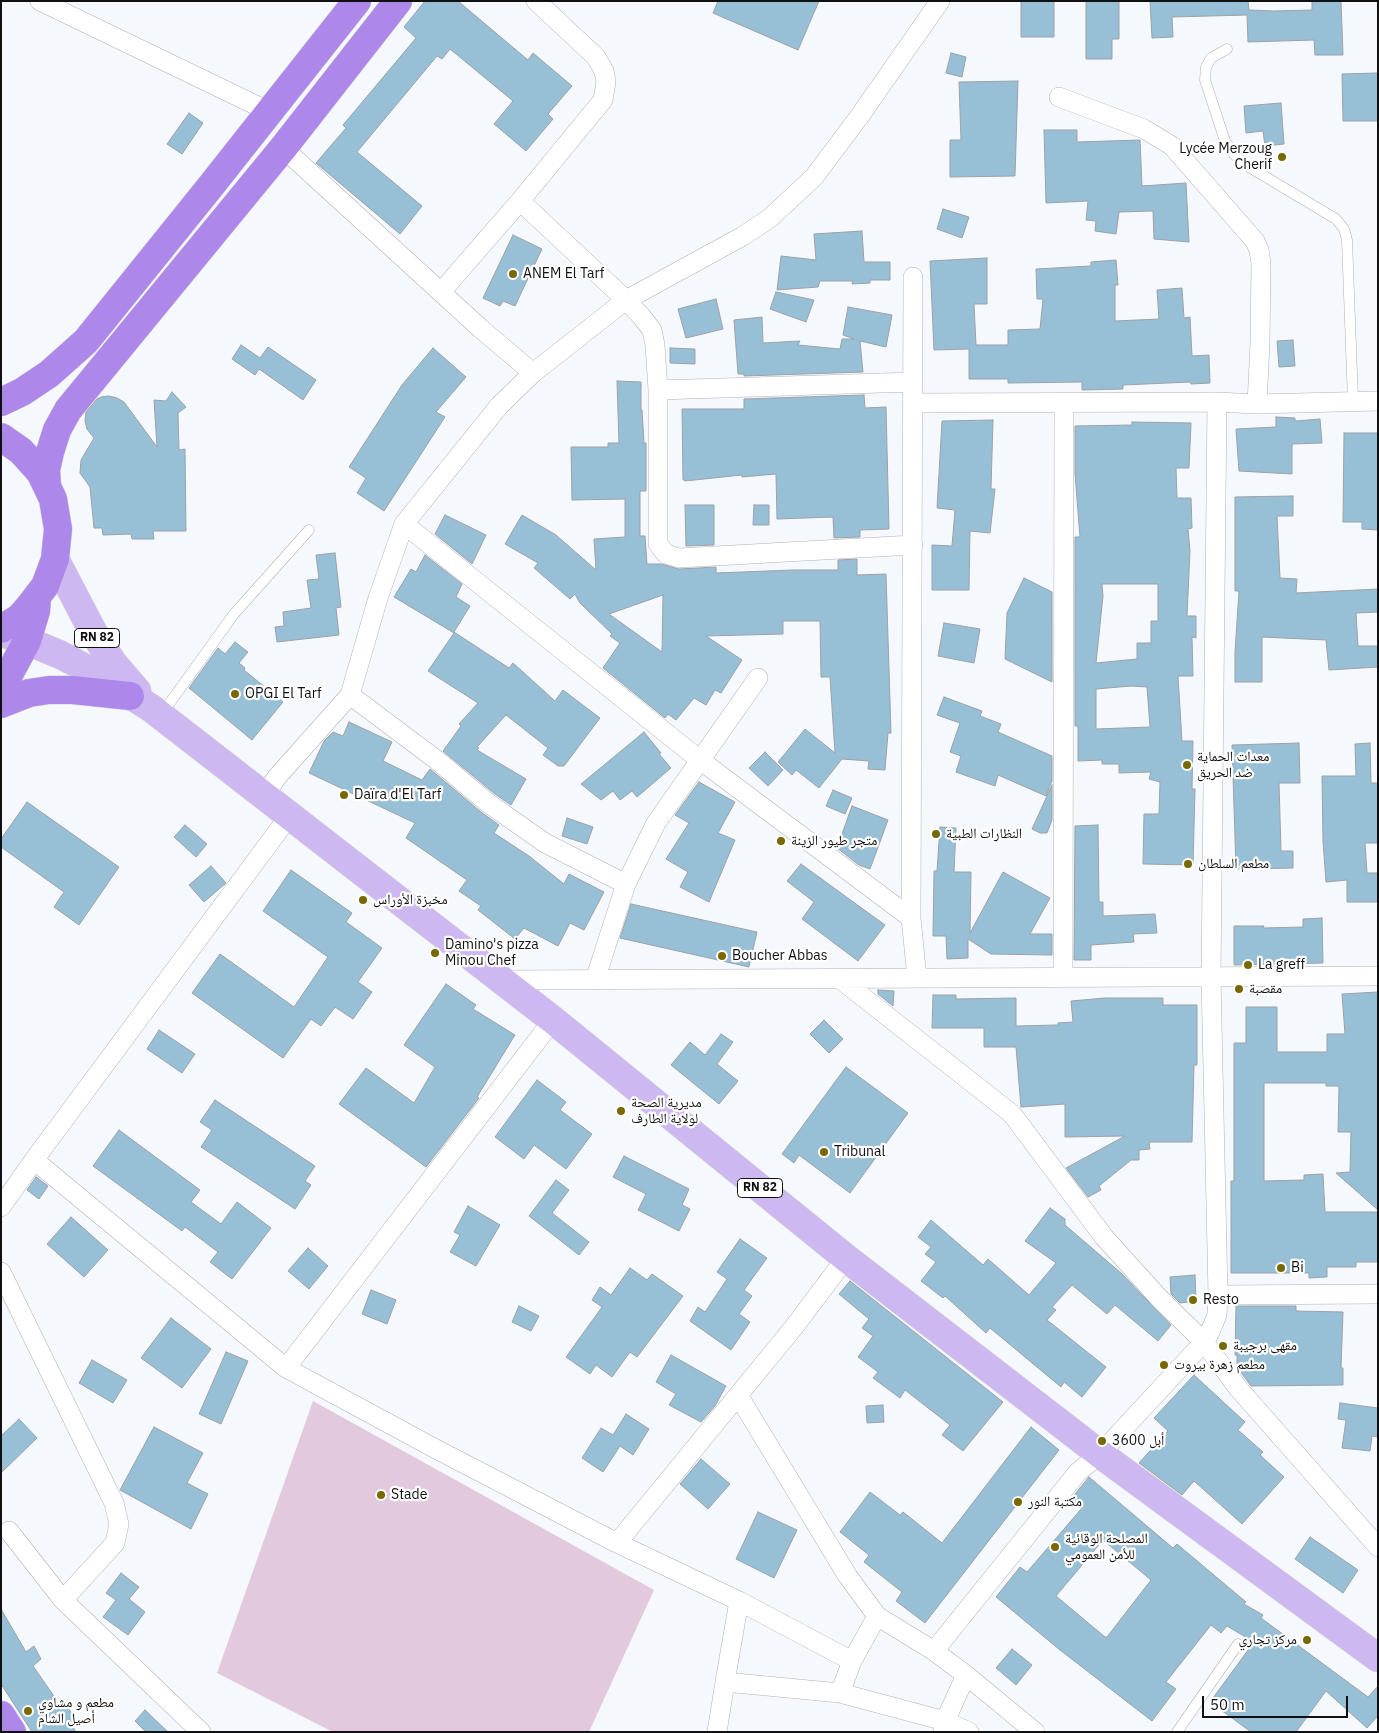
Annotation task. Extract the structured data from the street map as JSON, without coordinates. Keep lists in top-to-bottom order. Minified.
{"streets":{"main road":["RN 82"]},"places":["Lycée Merzoug Cherif","ANEM El Tarf","OPGI El Tarf","معدات الحماية ضد الحريق","Daïra d'El Tarf","النظارات الطبية","متجر طيور الزينة","مطعم السلطان","مخبزة الأوراس","Damino's pizza Minou Chef","Boucher Abbas","La greff","مقصبة","مديرية الصحة لولاية الطارف","Tribunal","Bi","Resto","مقهى برجيبة","مطعم زهرة بيروت","أبل 3600","Stade","مكتبة النور","المصلحة الوقائية للأمن العمومي","مركز تجاري","مطعم و مشاوي أصيل الشام"],"scale_bar":"50 m"}
